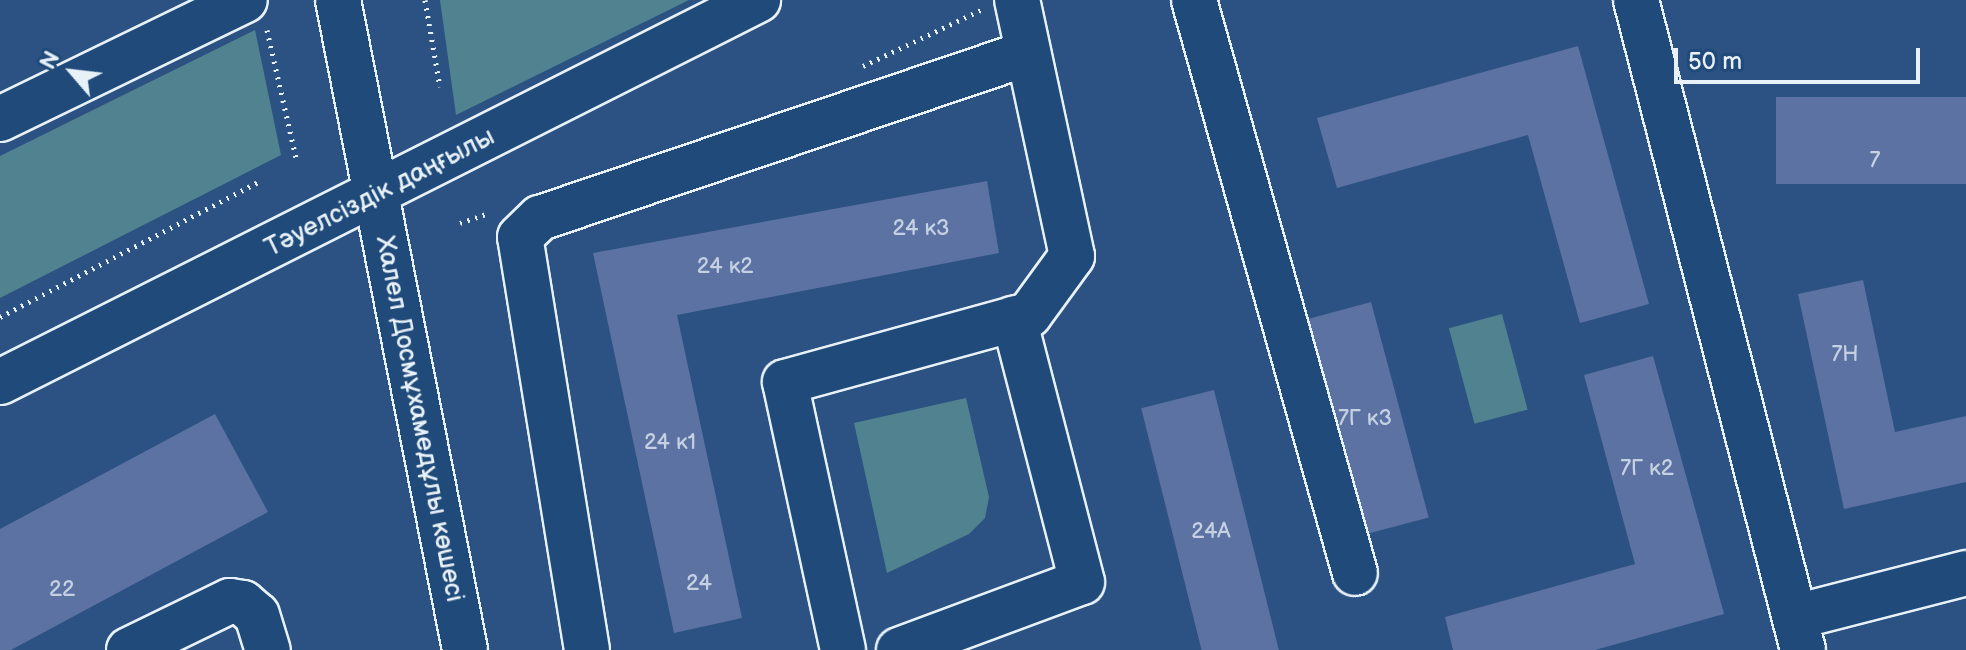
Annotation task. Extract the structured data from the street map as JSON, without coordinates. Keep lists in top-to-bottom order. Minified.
{"streets":{"street":["Тәуелсіздік даңғылы","Халел Досмұхамедұлы көшесі"]},"crossings":[["Тәуелсіздік даңғылы","Халел Досмұхамедұлы көшесі"]],"house_numbers":["7","24 к3","24 к2","7Н","7Г к3","24 к1","7Г к2","24А","24","22"],"scale_bar":"50 m","north":"top left"}
